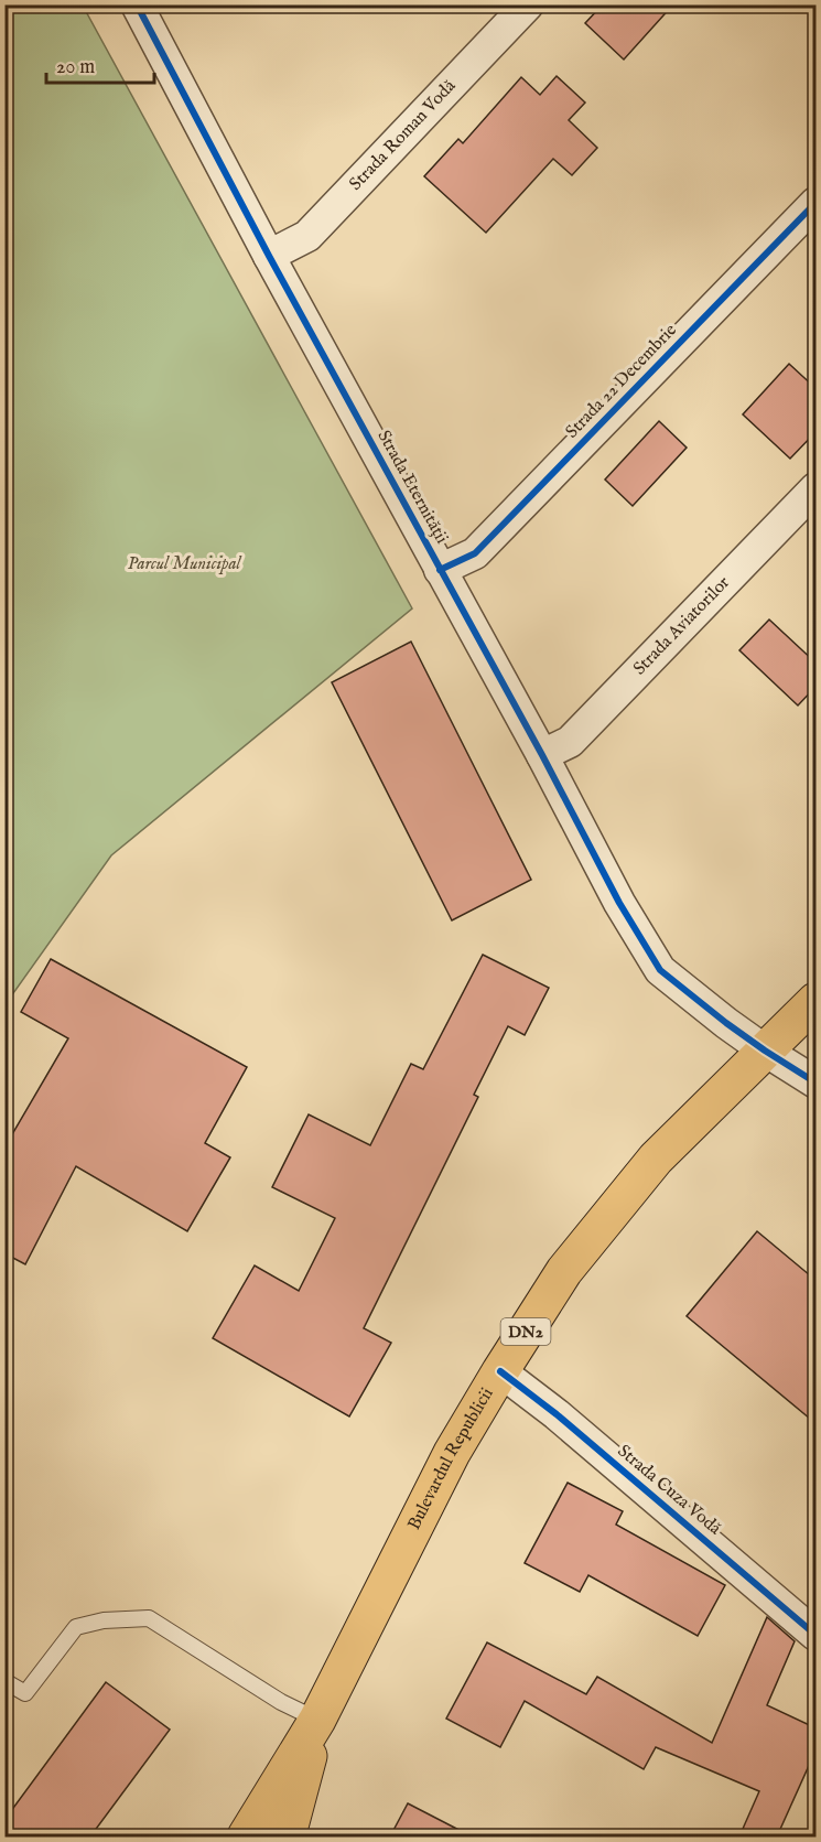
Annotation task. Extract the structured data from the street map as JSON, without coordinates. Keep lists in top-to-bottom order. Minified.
{"streets":{"main road":["DN2","Bulevardul Republicii"],"street":["Strada Roman Vodă","Strada 22 Decembrie","Strada Eternității","Strada Aviatorilor","Strada Cuza Vodă"]},"crossings":[["Strada Roman Vodă","Strada Eternității"],["Strada 22 Decembrie","Strada Eternității"],["Strada Eternității","Strada Aviatorilor"],["Strada Eternității","Bulevardul Republicii"],["DN2","Bulevardul Republicii"],["Bulevardul Republicii","Strada Cuza Vodă"]],"parks":["Parcul Municipal"],"scale_bar":"20 m"}
